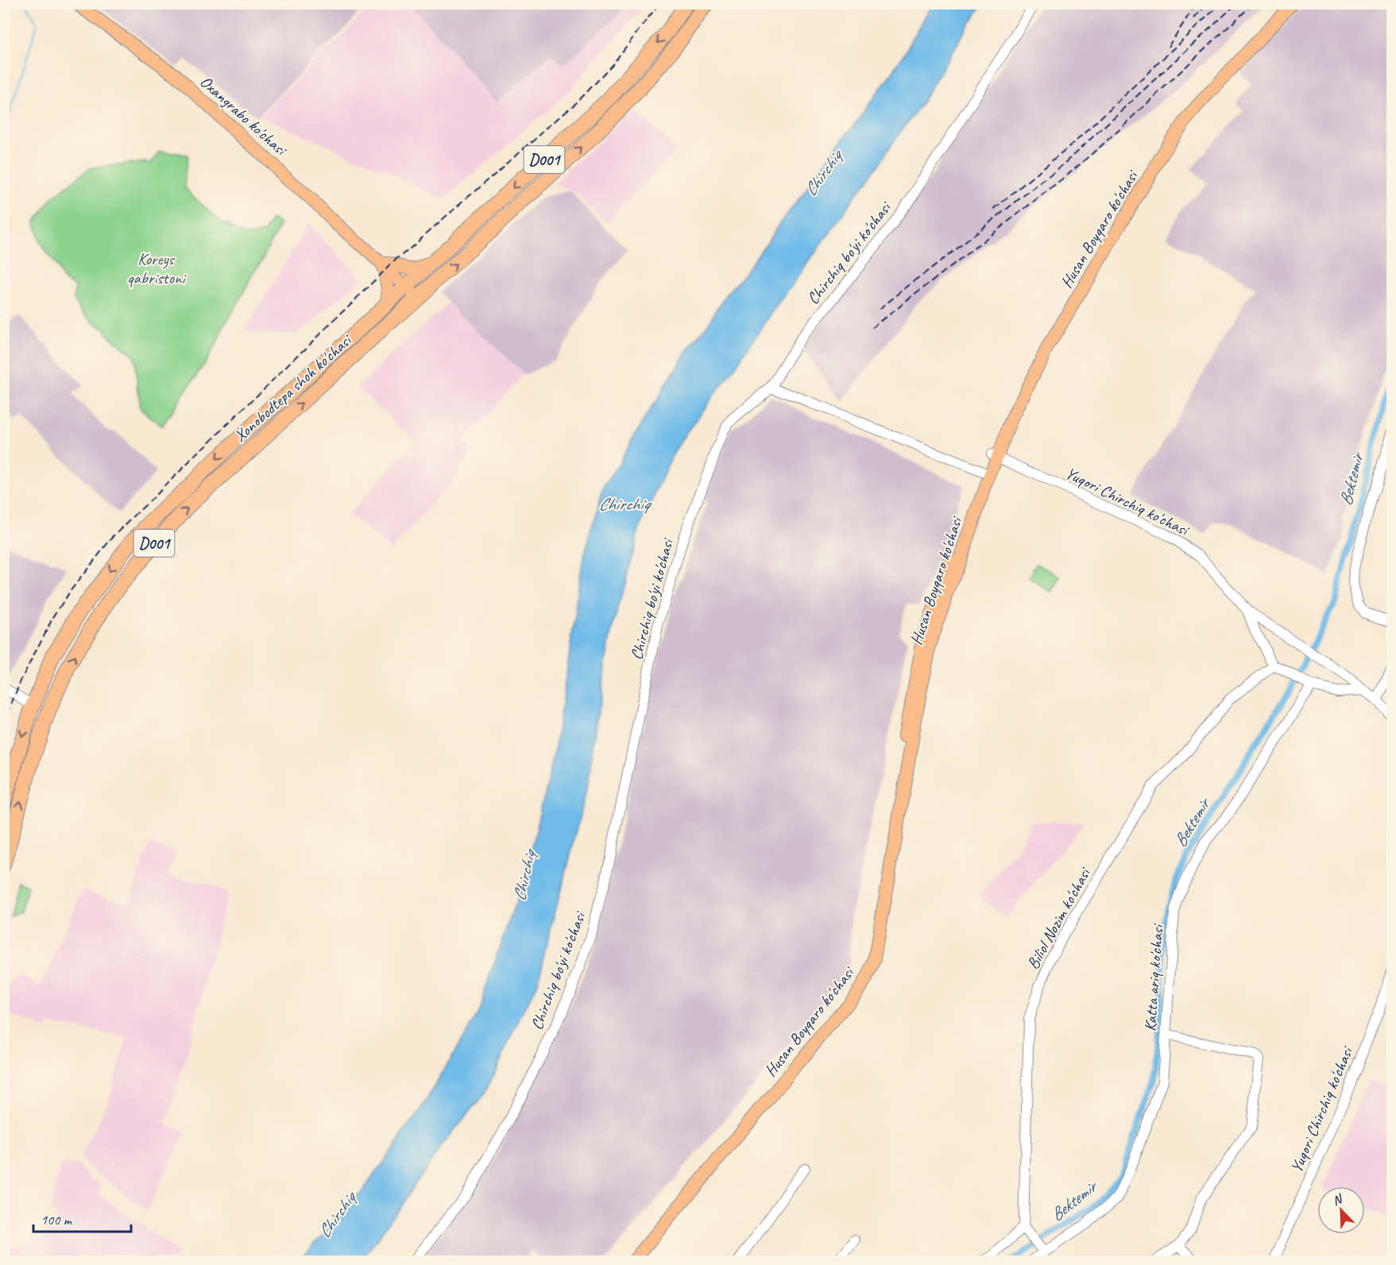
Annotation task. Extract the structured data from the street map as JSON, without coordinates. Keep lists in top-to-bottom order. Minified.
{"streets":{"highway":["D001","Xonobodtepa shoh ko'chasi"],"main road":["Oxangrabo ko'chasi","Husan Boyqaro ko'chasi"],"street":["Chirchiq bo'yi ko'chasi","Yuqori Chirchiq ko'chasi","Biliol Nozim ko'chasi","Katta ariq ko'chasi"]},"crossings":[["Oxangrabo ko'chasi","Xonobodtepa shoh ko'chasi"],["Husan Boyqaro ko'chasi","Yuqori Chirchiq ko'chasi"]],"water":["Chirchiq","Bektemir"],"parks":["Koreys qabristoni"],"scale_bar":"100 m","north":"top left"}
